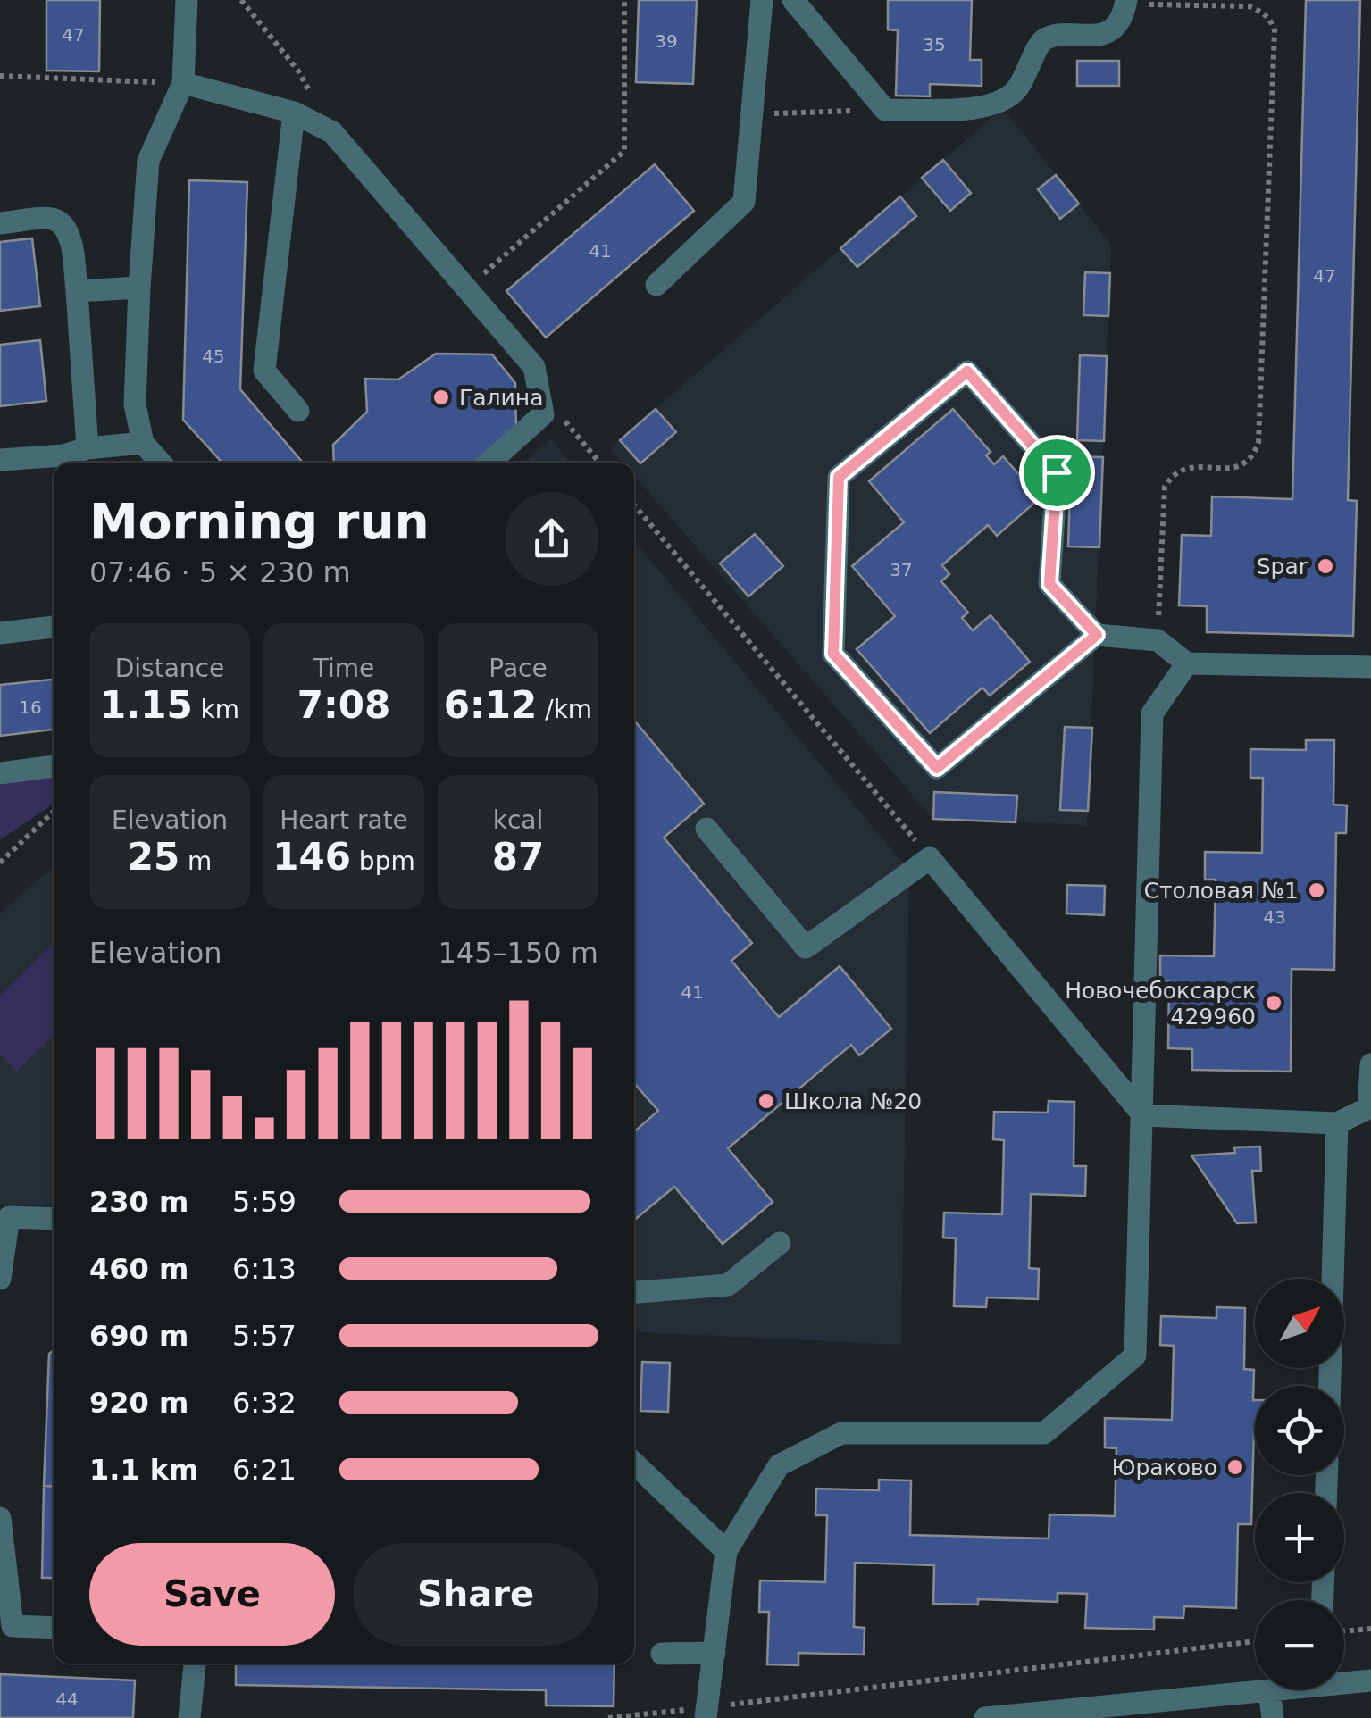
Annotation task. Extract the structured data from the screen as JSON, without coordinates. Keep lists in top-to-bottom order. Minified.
{"places":["Галина","Spar","Столовая №1","Новочебоксарск 429960","Школа №20","Юраково"],"house_numbers":["47","39","35","41","47","45","37","16","43","41","44"],"north":"top right","page":{"heading":["Morning run","07:46 · 5 × 230 m"],"stats":[["Distance","1.15 km"],["Time","7:08"],["Pace","6:12 /km"],["Elevation","25 m"],["Heart rate","146 bpm"],["kcal","87"]],"chart":["Elevation","145–150 m"],"list":[{"name":"230 m","note":"5:59"},{"name":"460 m","note":"6:13"},{"name":"690 m","note":"5:57"},{"name":"920 m","note":"6:32"},{"name":"1.1 km","note":"6:21"}],"map_buttons":["+","−"],"buttons":["Save","Share"]}}
